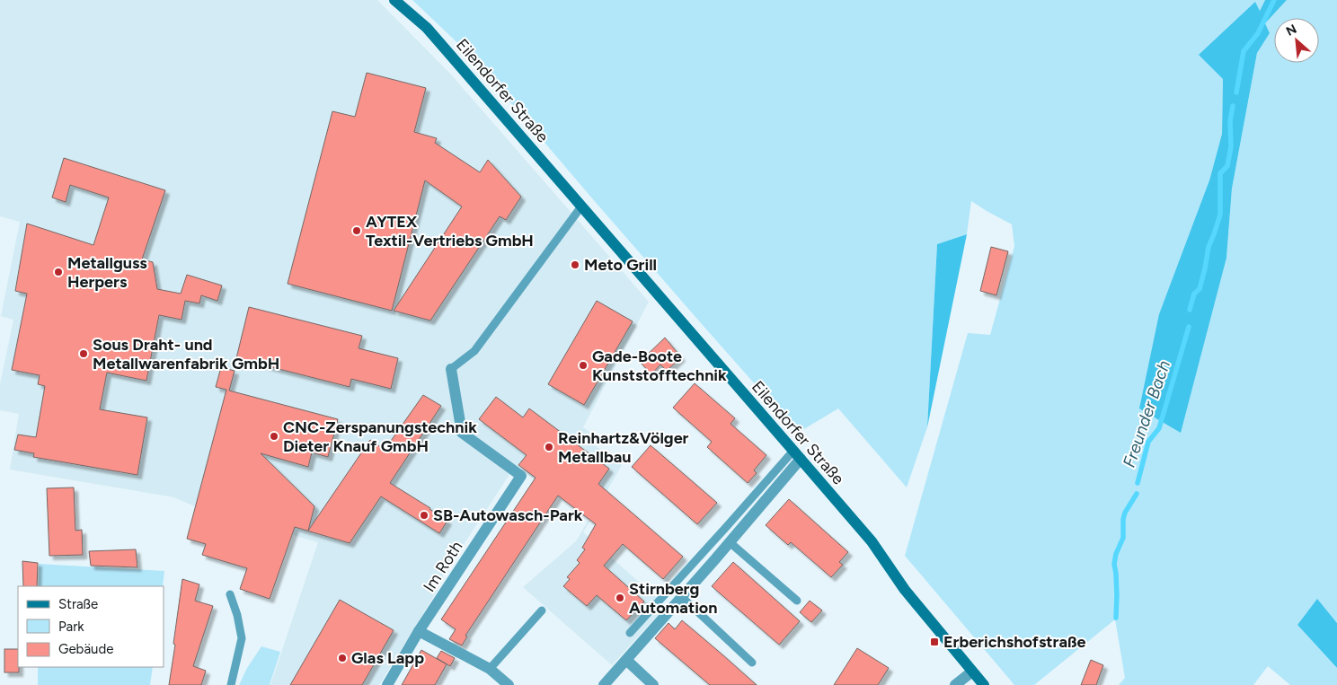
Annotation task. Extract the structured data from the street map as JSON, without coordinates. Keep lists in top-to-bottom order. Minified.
{"streets":{"street":["Eilendorfer Straße","Im Roth"]},"water":["Freunder Bach"],"places":{"other":["AYTEX Textil-Vertriebs GmbH","Meto Grill","Metallguss Herpers","Sous Draht- und Metallwarenfabrik GmbH","Gade-Boote Kunststofftechnik","CNC-Zerspanungstechnik Dieter Knauf GmbH","Reinhartz&Völger Metallbau","SB-Autowasch-Park","Stirnberg Automation","Glas Lapp"],"transit":["Erberichshofstraße"]},"legend":["Straße","Park","Gebäude"],"north":"top left"}
